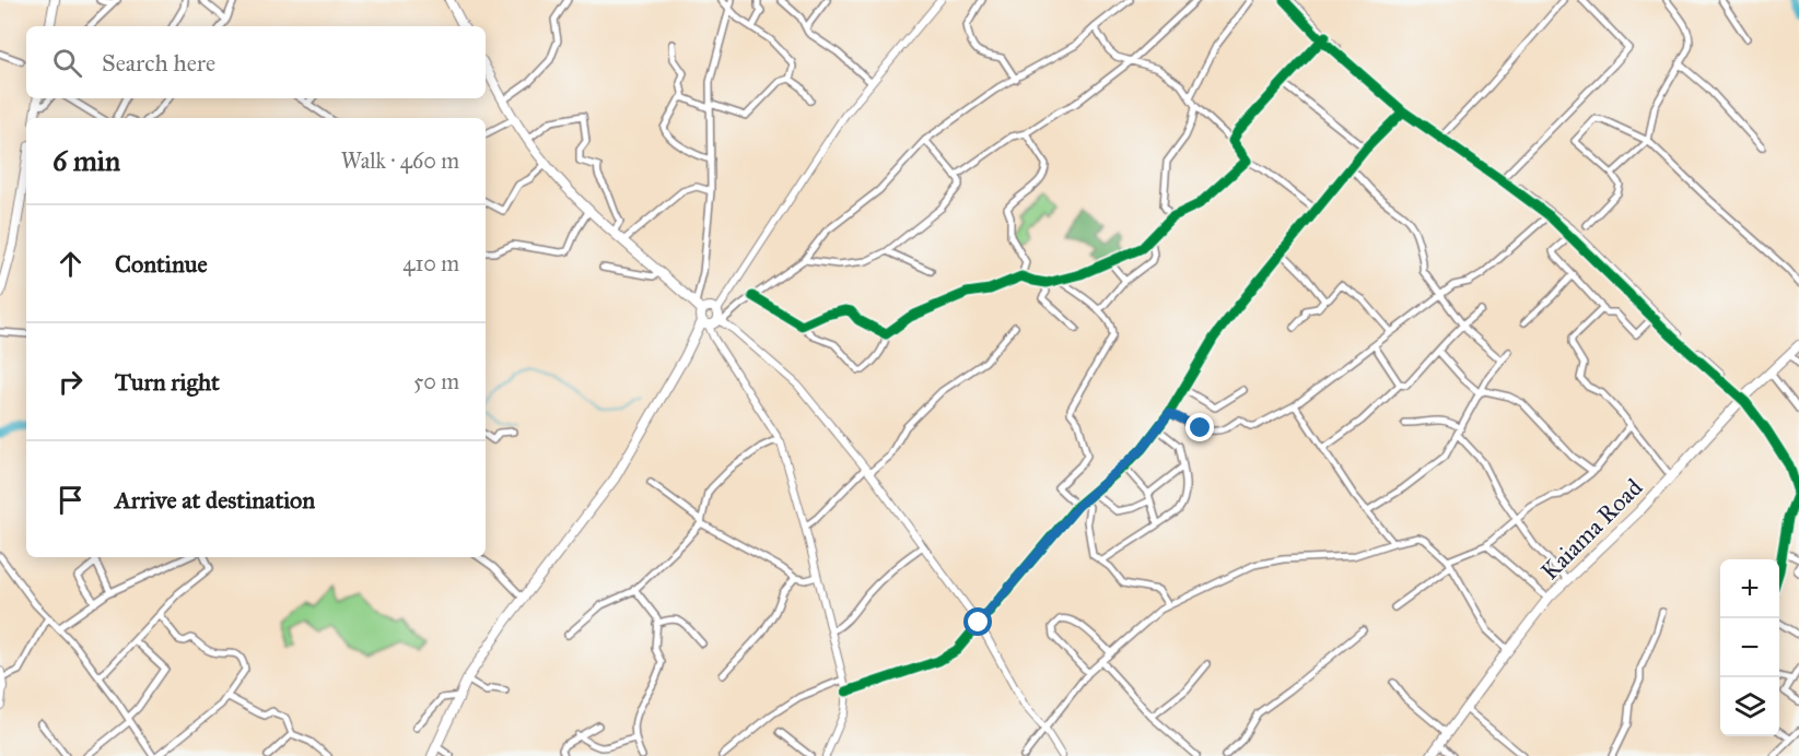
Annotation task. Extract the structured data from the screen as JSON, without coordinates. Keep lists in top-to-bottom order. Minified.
{"streets":{"highway":["Kaiama Road"]},"page":{"search":"Search here","heading":["6 min","Walk · 460 m"],"list":[["Continue","410 m"],["Turn right","50 m"],"Arrive at destination"],"map_buttons":["+","−"]}}
